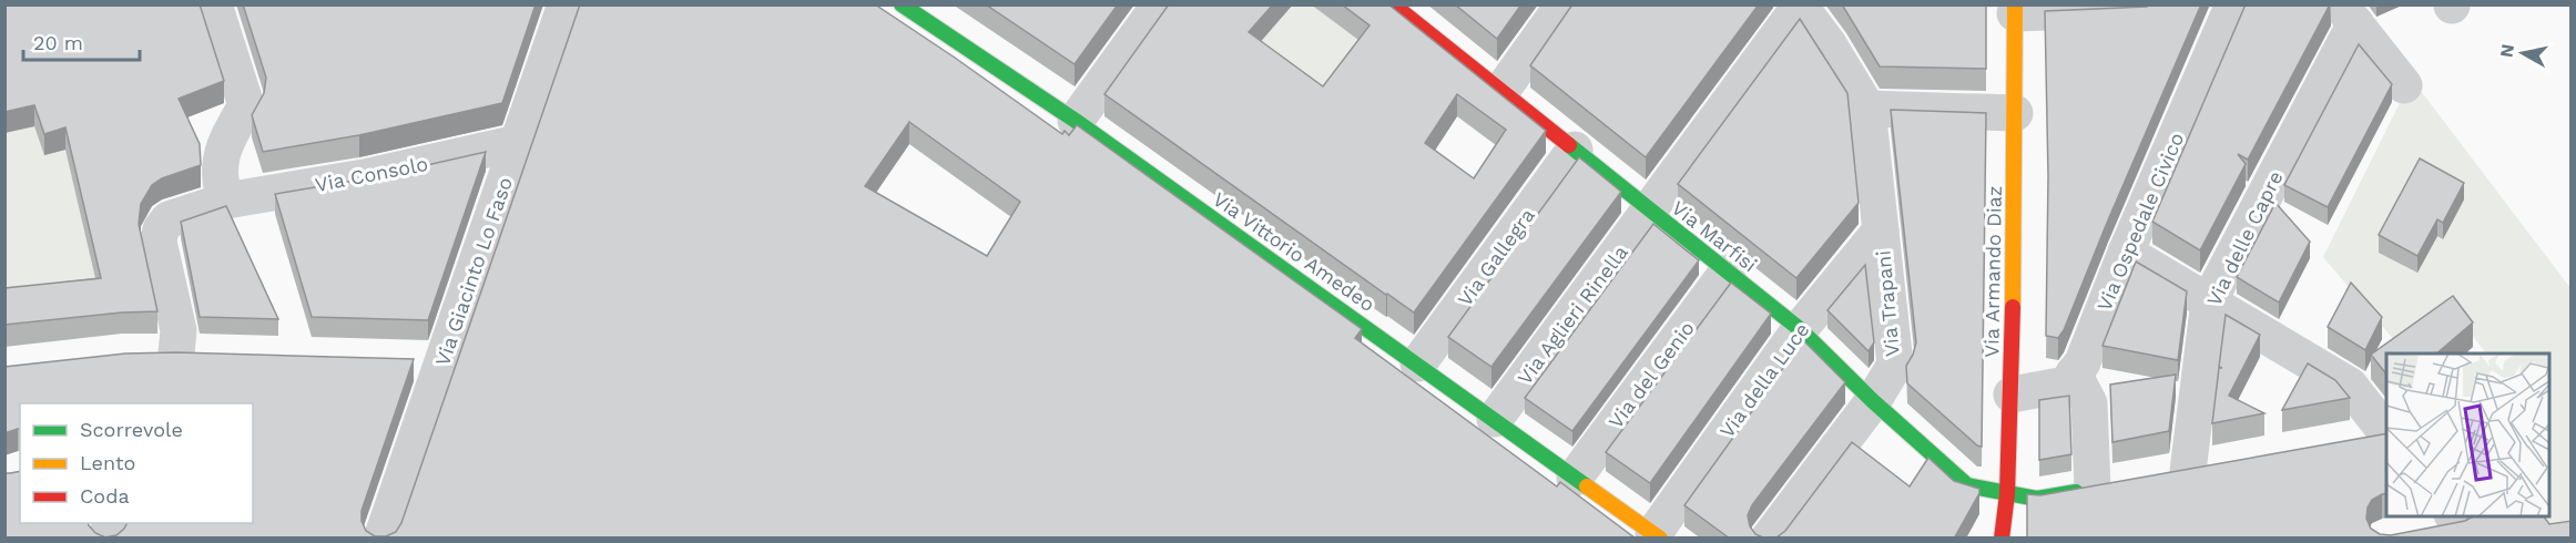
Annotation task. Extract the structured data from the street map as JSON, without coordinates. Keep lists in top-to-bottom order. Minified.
{"streets":{"street":["Via Consolo","Via Ospedale Civico","Via Marfisi","Via delle Capre","Via Vittorio Amedeo","Via Gallegra","Via Giacinto Lo Faso","Via Armando Diaz","Via Trapani","Via Aglieri Rinella","Via del Genio","Via della Luce"]},"crossings":[["Via Consolo","Via Giacinto Lo Faso"],["Via Marfisi","Via Gallegra"],["Via Marfisi","Via Armando Diaz"],["Via Marfisi","Via Trapani"],["Via Marfisi","Via Aglieri Rinella"],["Via Marfisi","Via del Genio"],["Via Marfisi","Via della Luce"],["Via Vittorio Amedeo","Via Gallegra"],["Via Vittorio Amedeo","Via Aglieri Rinella"],["Via Vittorio Amedeo","Via del Genio"],["Via Vittorio Amedeo","Via della Luce"],["Via Trapani","Via della Luce"]],"legend":["Scorrevole","Lento","Coda"],"scale_bar":"20 m","north":"left"}
